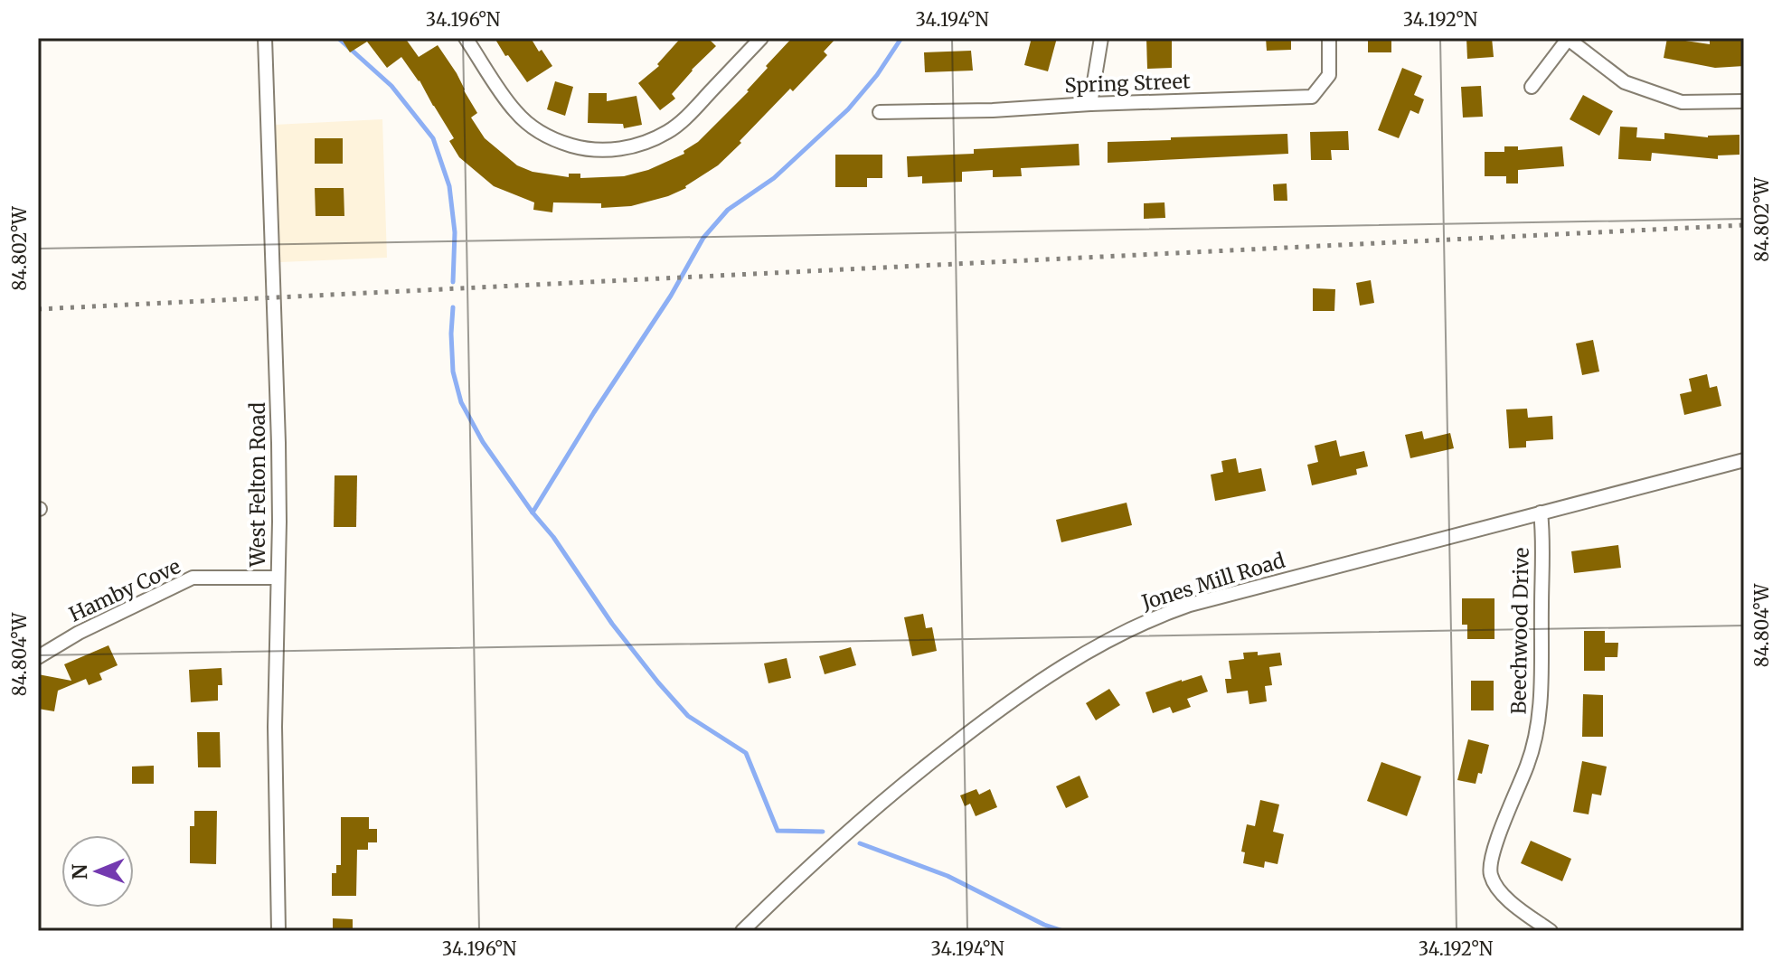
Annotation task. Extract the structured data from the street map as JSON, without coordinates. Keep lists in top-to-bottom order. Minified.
{"streets":{"street":["Spring Street","West Felton Road","Jones Mill Road","Hamby Cove","Beechwood Drive"]},"crossings":[["West Felton Road","Hamby Cove"],["Jones Mill Road","Beechwood Drive"]],"north":"left","coordinates":["34.196°N","34.194°N","34.192°N","84.802°W","84.804°W"]}
